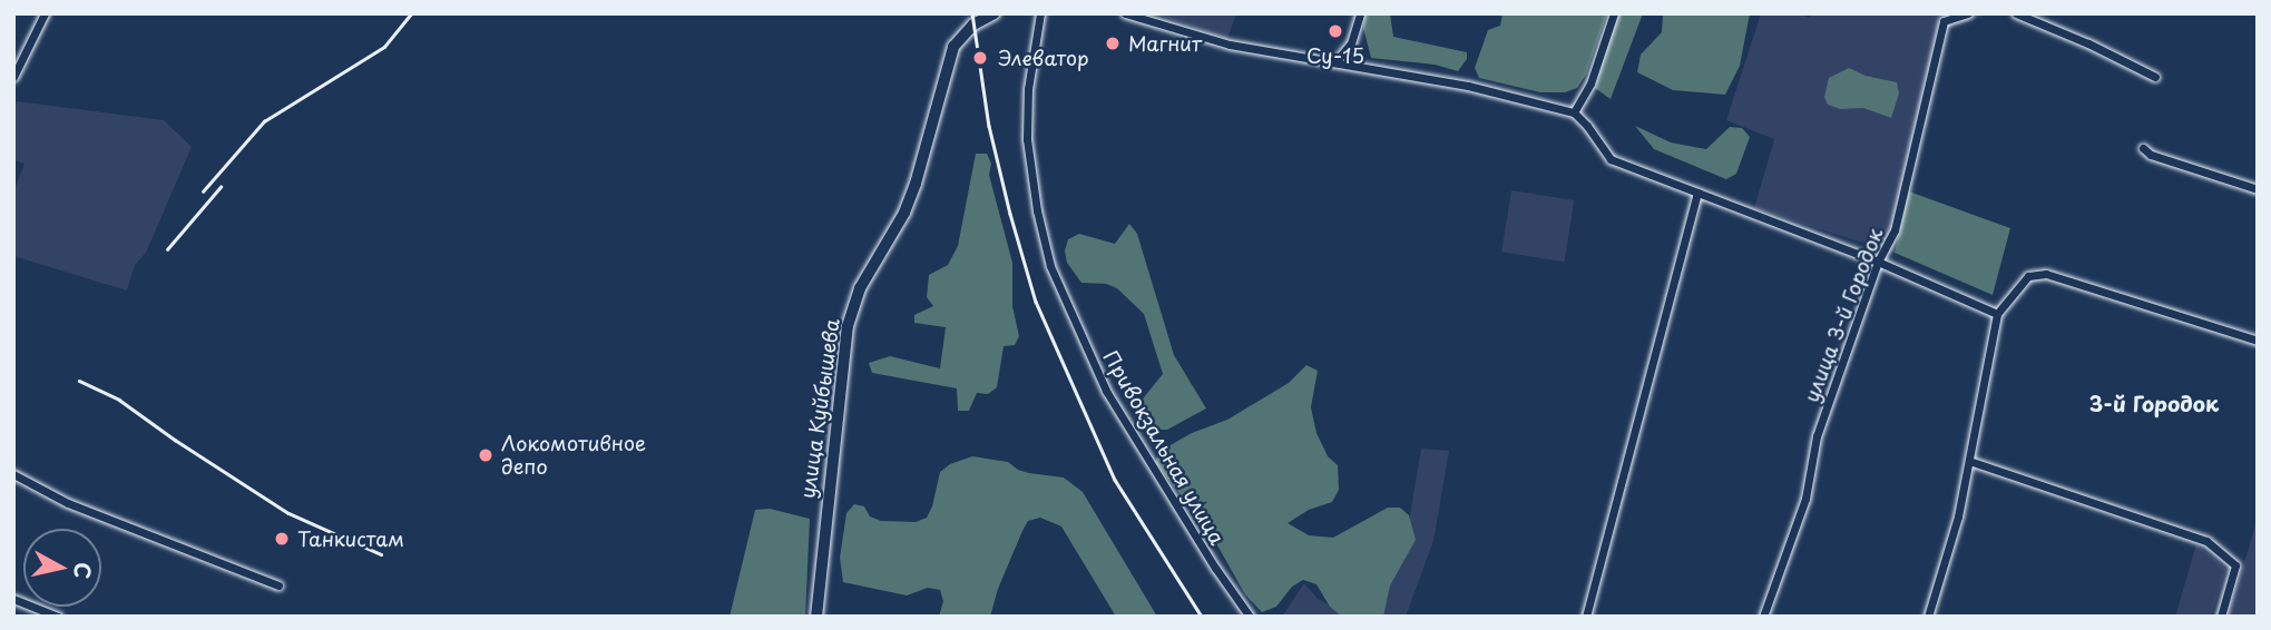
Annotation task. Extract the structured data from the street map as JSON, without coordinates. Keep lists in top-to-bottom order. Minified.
{"streets":{"street":["улица 3-й Городок","улица Куйбышева","Привокзальная улица"]},"districts":["3-й Городок"],"places":["Су-15","Магнит","Элеватор","Локомотивное депо","Танкистам"],"north":"right"}
